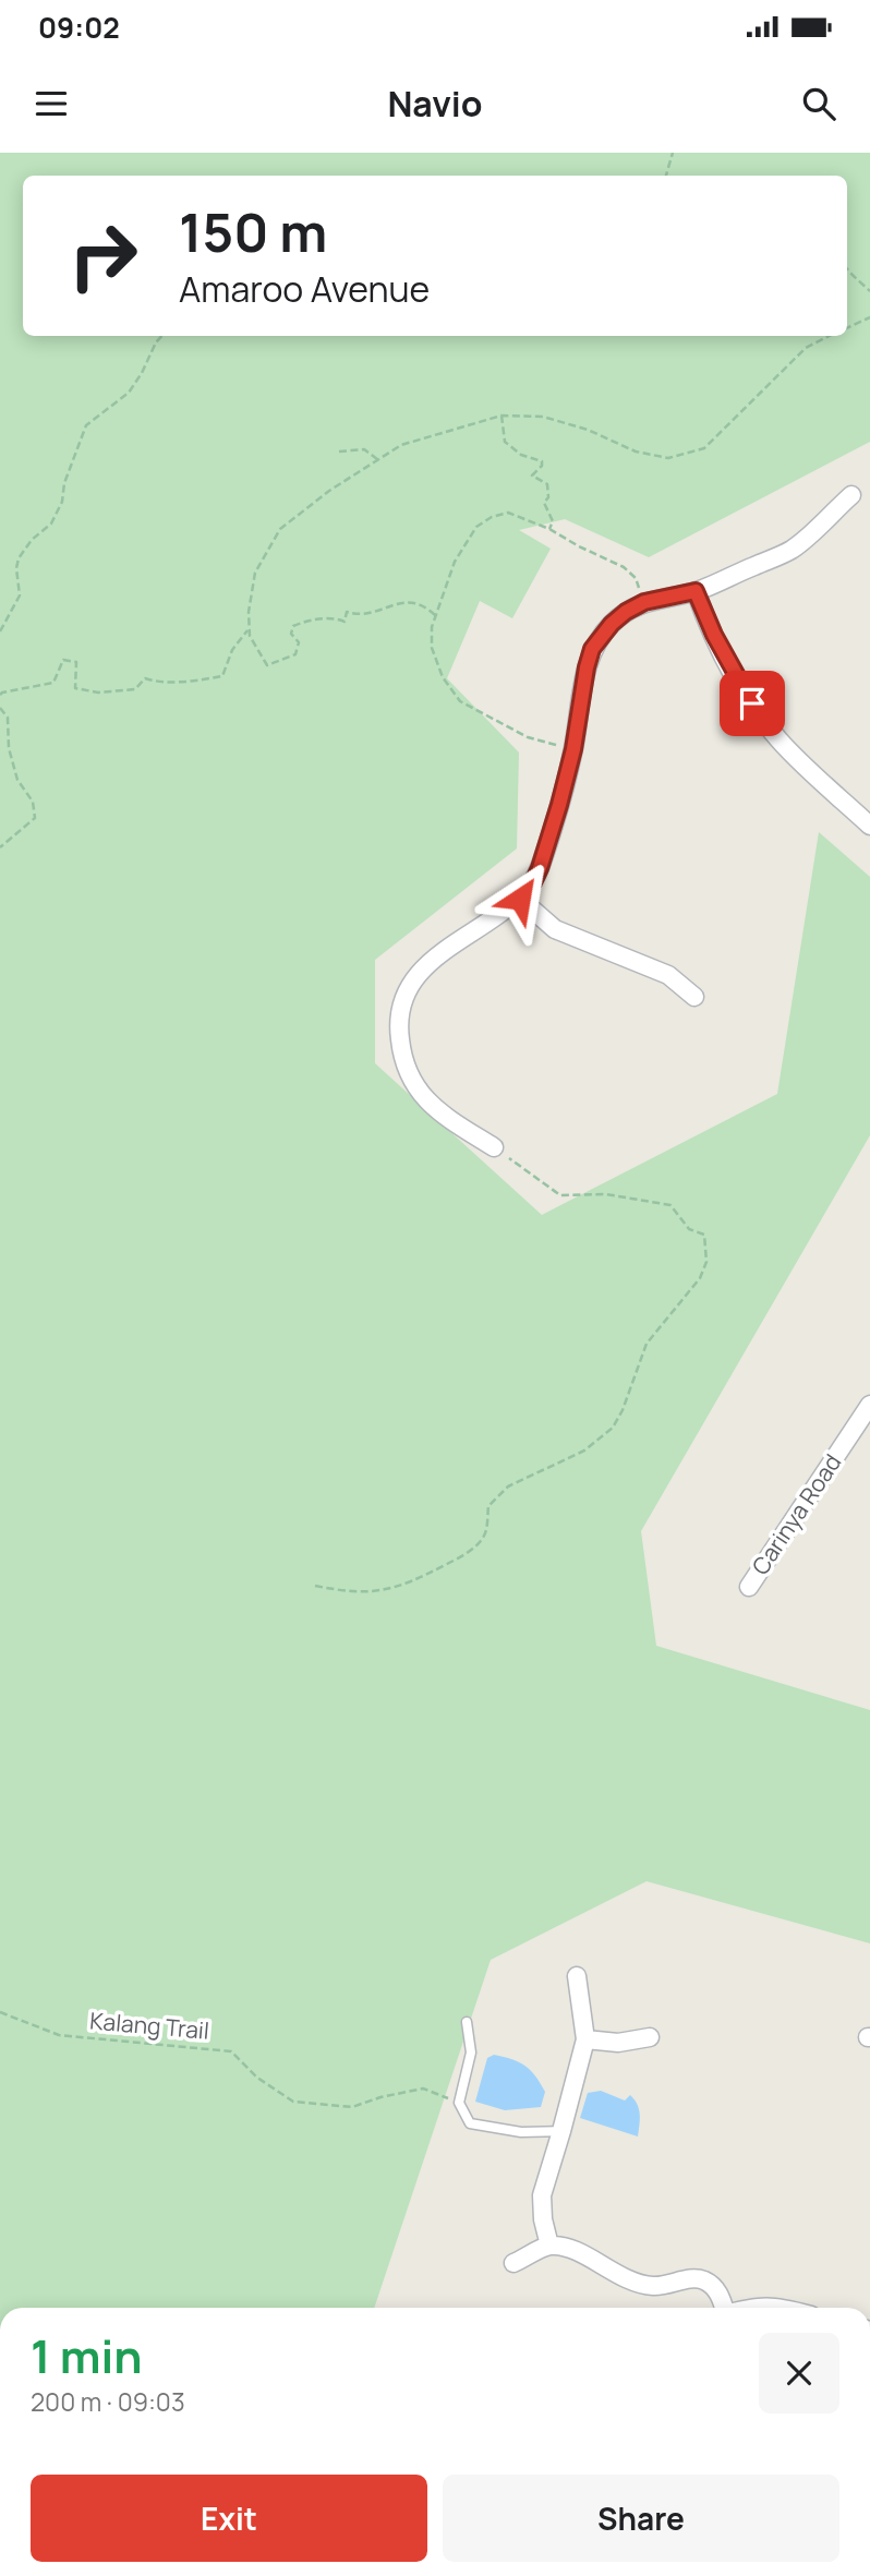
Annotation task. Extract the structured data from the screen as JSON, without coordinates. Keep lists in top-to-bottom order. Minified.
{"streets":{"street":["Carinya Road"],"path":["Kalang Trail"]},"page":{"status":"09:02","header":"Navio","turn":["150 m","Amaroo Avenue"],"heading":["1 min","200 m · 09:03"],"buttons":["Exit","Share"]}}
